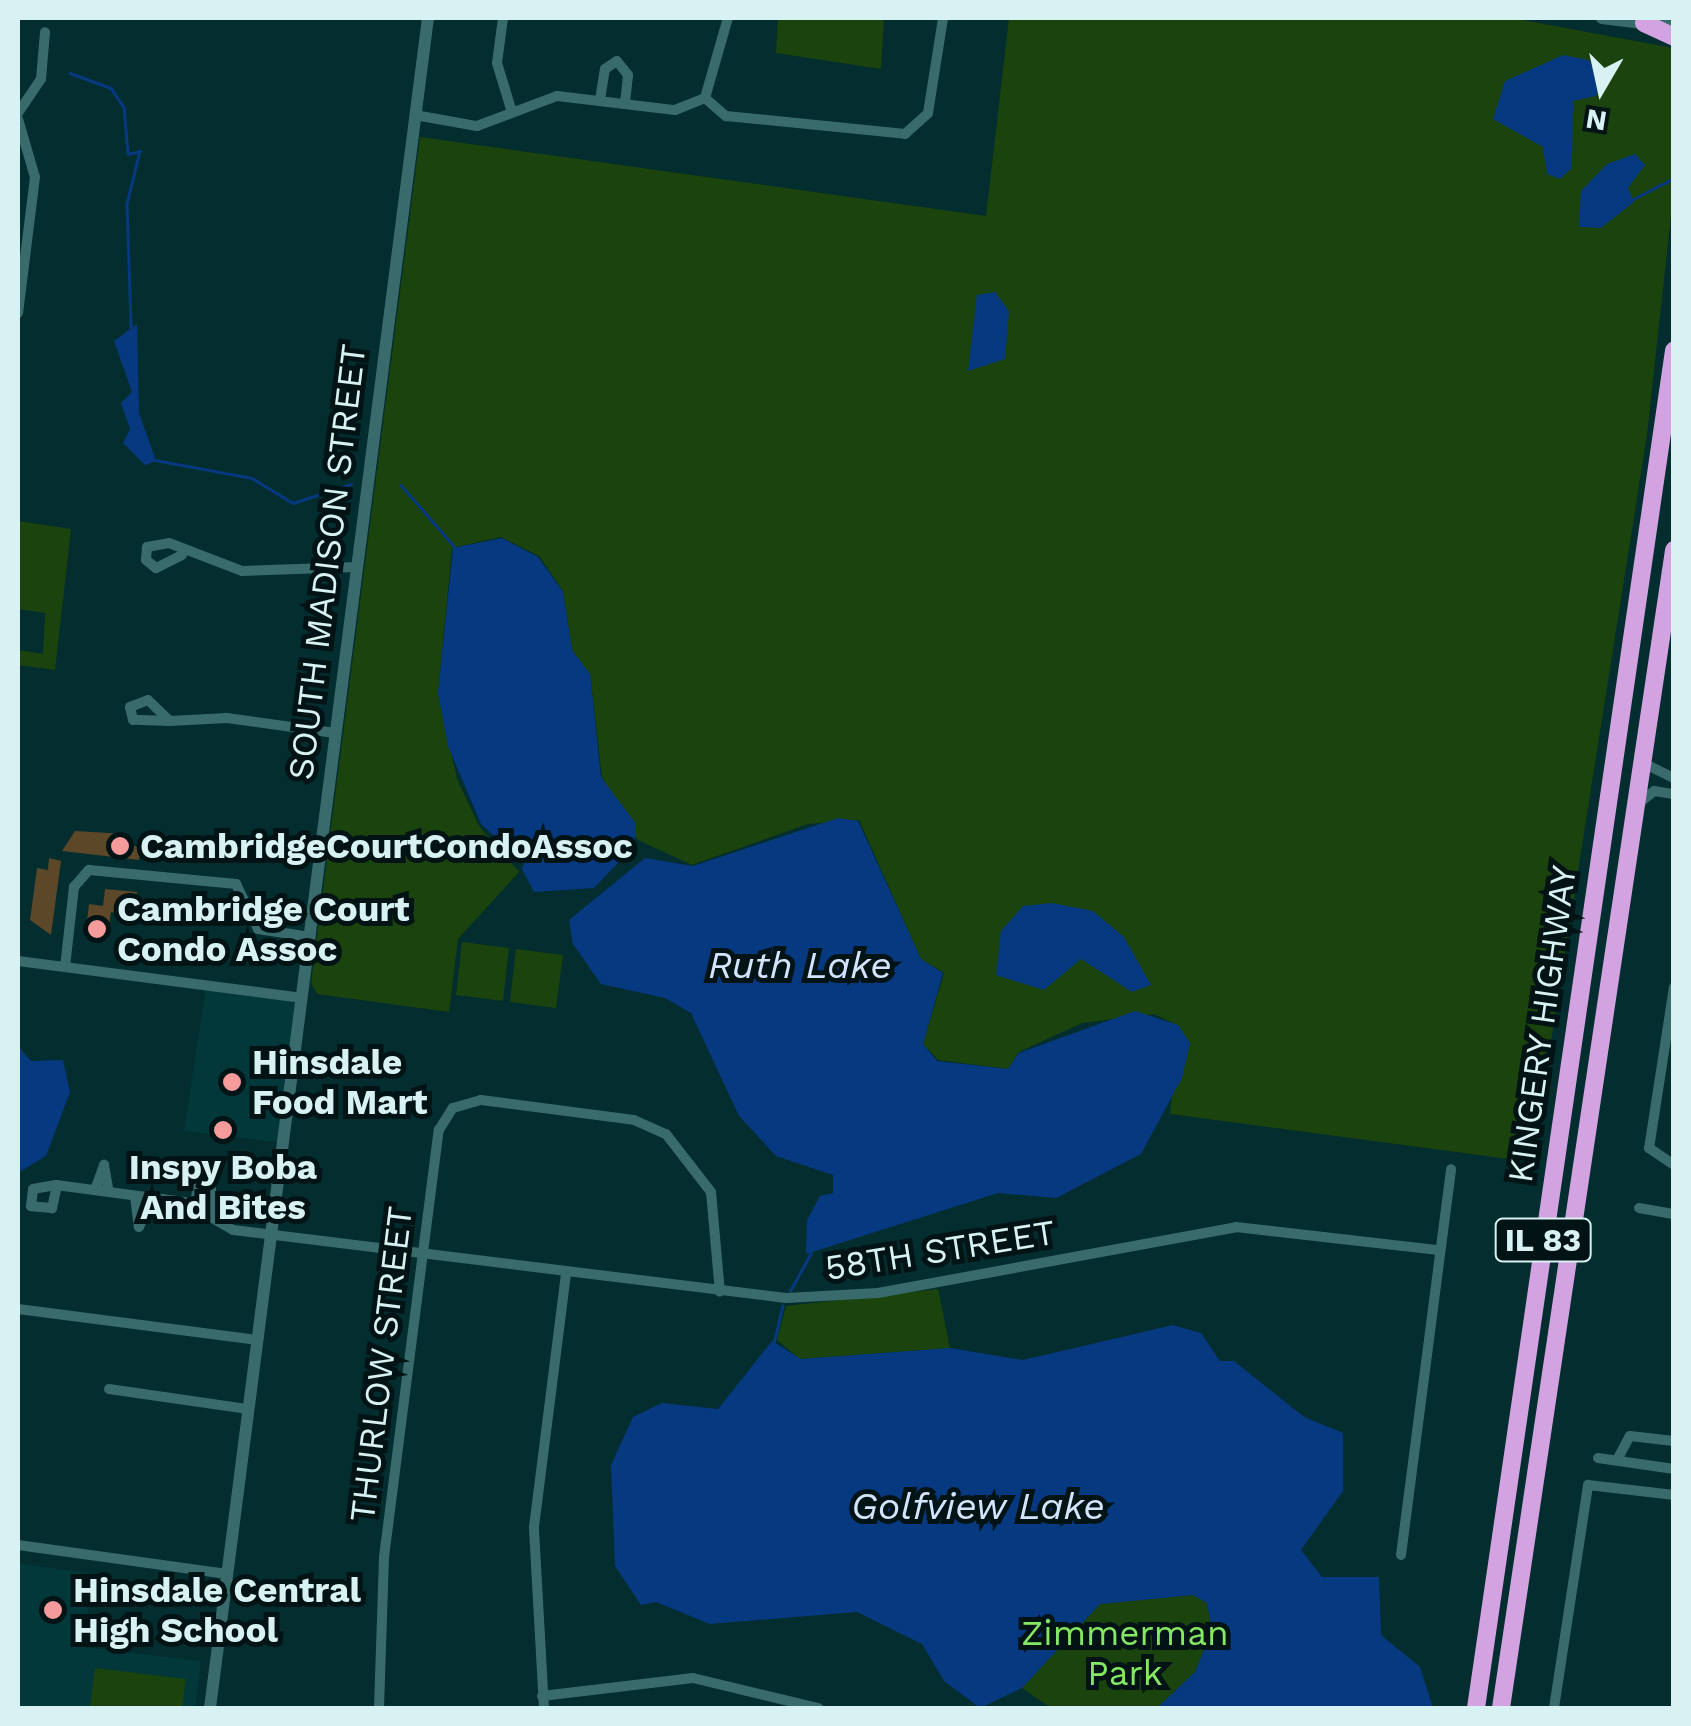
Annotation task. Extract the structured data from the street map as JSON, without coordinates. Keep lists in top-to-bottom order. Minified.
{"streets":{"highway":["KINGERY HIGHWAY","IL 83"],"street":["SOUTH MADISON STREET","58TH STREET","THURLOW STREET"]},"crossings":[["SOUTH MADISON STREET","58TH STREET"],["58TH STREET","THURLOW STREET"]],"water":["Ruth Lake","Golfview Lake"],"parks":["Zimmerman Park"],"places":["CambridgeCourtCondoAssoc","Cambridge Court Condo Assoc","Hinsdale Food Mart","Inspy Boba And Bites","Hinsdale Central High School"],"north":"bottom"}
